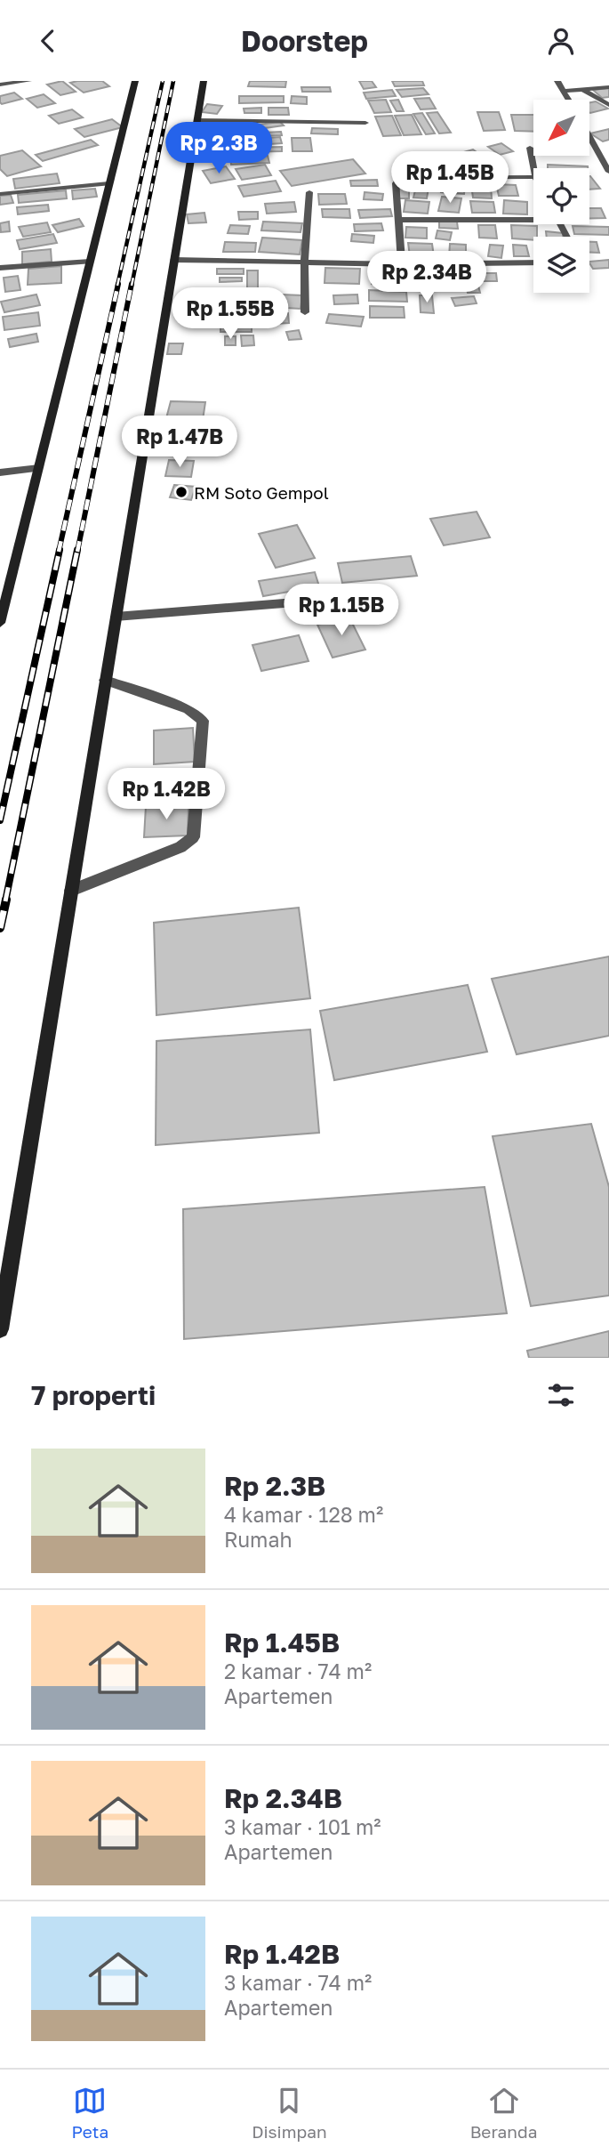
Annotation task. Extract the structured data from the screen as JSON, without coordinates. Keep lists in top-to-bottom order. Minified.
{"places":["RM Soto Gempol"],"north":"bottom left","page":{"header":"Doorstep","price":["Rp 2.3B","Rp 1.45B","Rp 2.34B","Rp 1.55B","Rp 1.47B","Rp 1.15B","Rp 1.42B"],"heading":"7 properti","list":[{"name":"Rp 2.3B","note":"4 kamar · 128 m² · Rumah"},{"name":"Rp 1.45B","note":"2 kamar · 74 m² · Apartemen"},{"name":"Rp 2.34B","note":"3 kamar · 101 m² · Apartemen"},{"name":"Rp 1.42B","note":"3 kamar · 74 m² · Apartemen"}],"tabs":["Peta","Disimpan","Beranda"]}}
